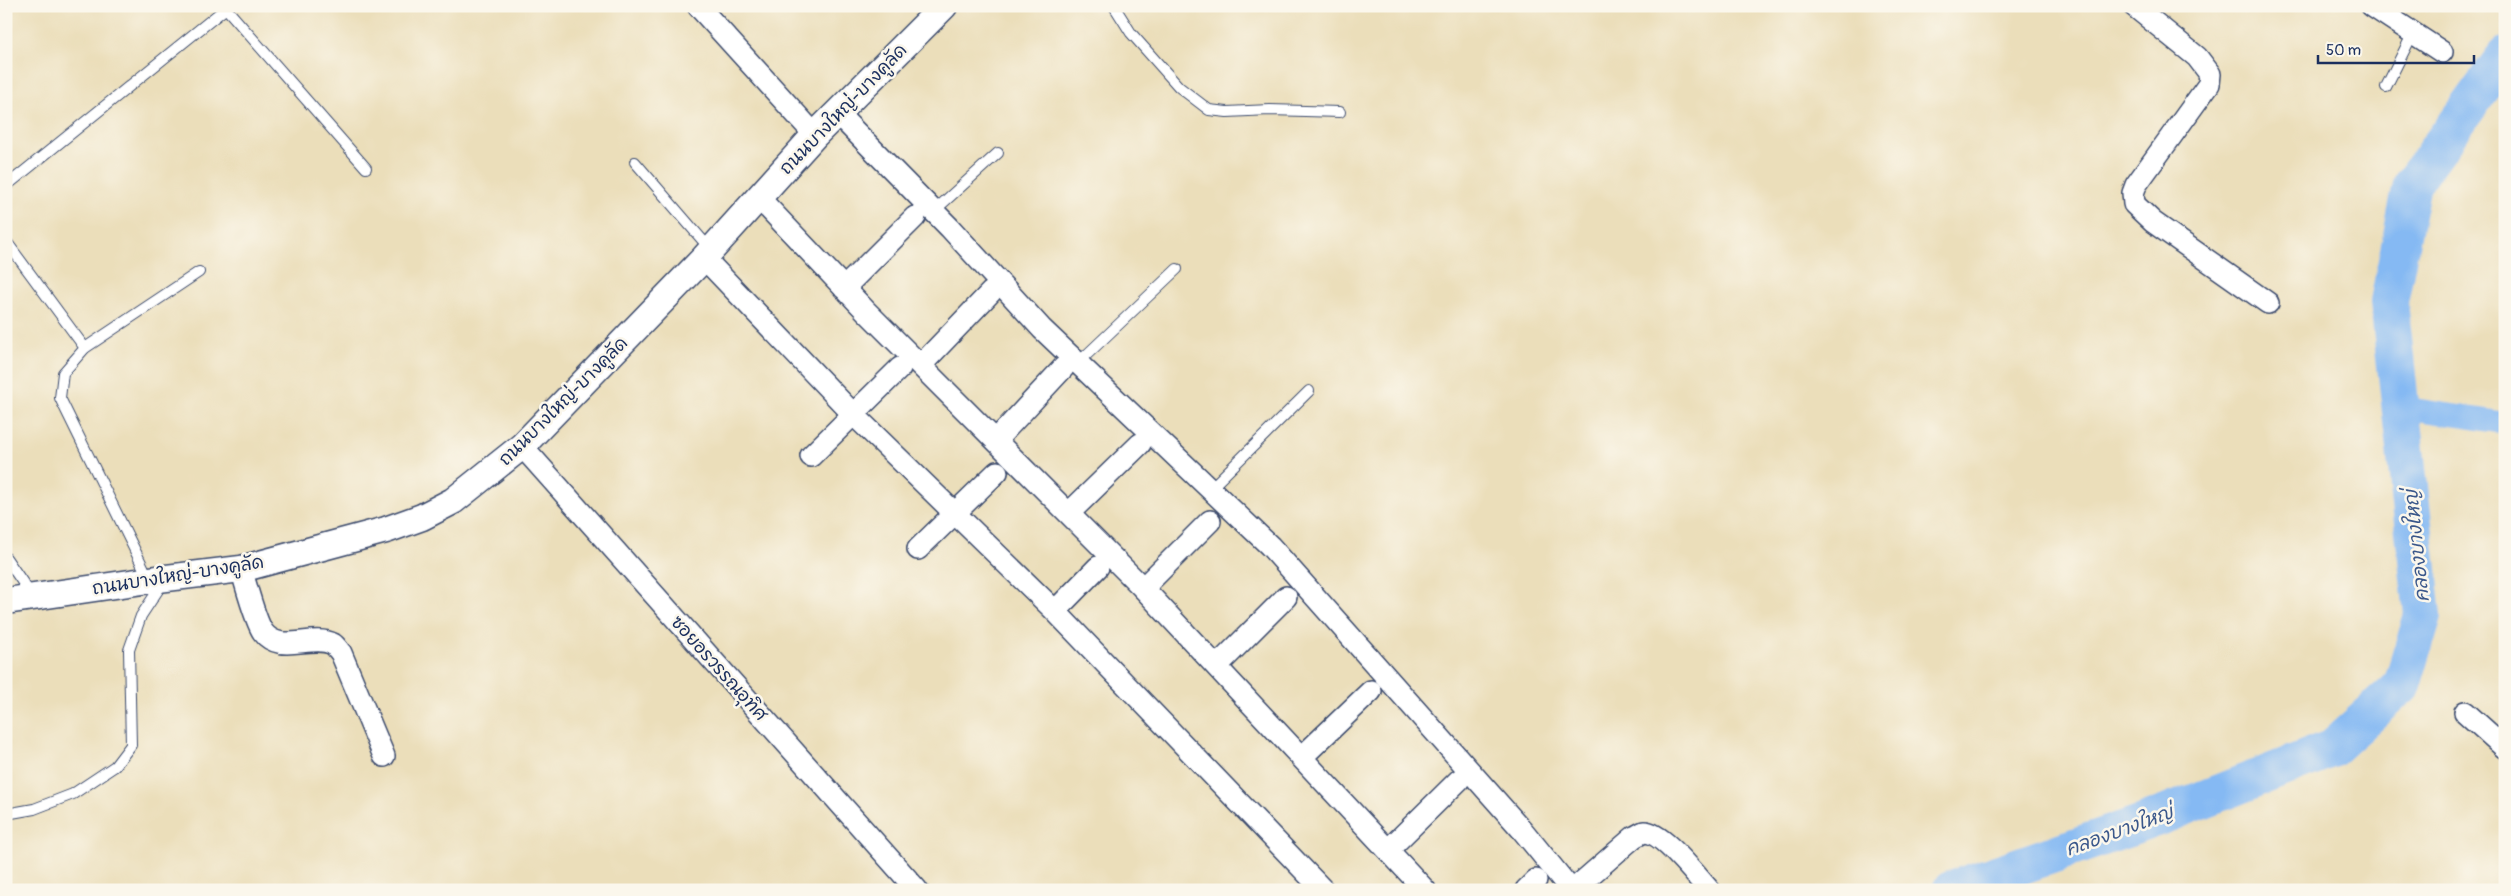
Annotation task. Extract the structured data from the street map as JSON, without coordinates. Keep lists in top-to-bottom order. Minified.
{"streets":{"street":["ถนนบางใหญ่-บางคูลัด","ซอยอรวรรณอุทิศ"]},"crossings":[["ถนนบางใหญ่-บางคูลัด","ซอยอรวรรณอุทิศ"]],"water":["คลองบางใหญ่"],"scale_bar":"50 m"}
